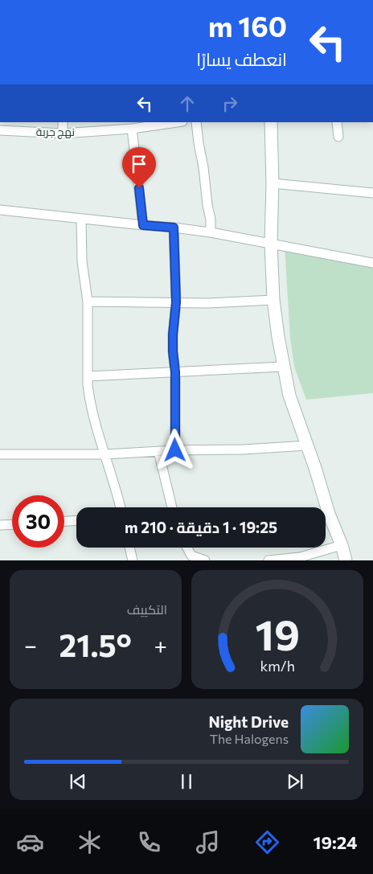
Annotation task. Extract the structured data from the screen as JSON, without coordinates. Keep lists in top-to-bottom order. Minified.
{"streets":{"street":["نهج جربة"]},"page":{"turn":["160 m","انعطف يسارًا"],"limit":"30","trip":"19:25 · 1 دقيقة · 210 m","tile":"التكييف","heat":["−","21.5°","+"],"song":["Night Drive","The Halogens"],"tabs":"19:24","gauge":["19","km/h"]}}
